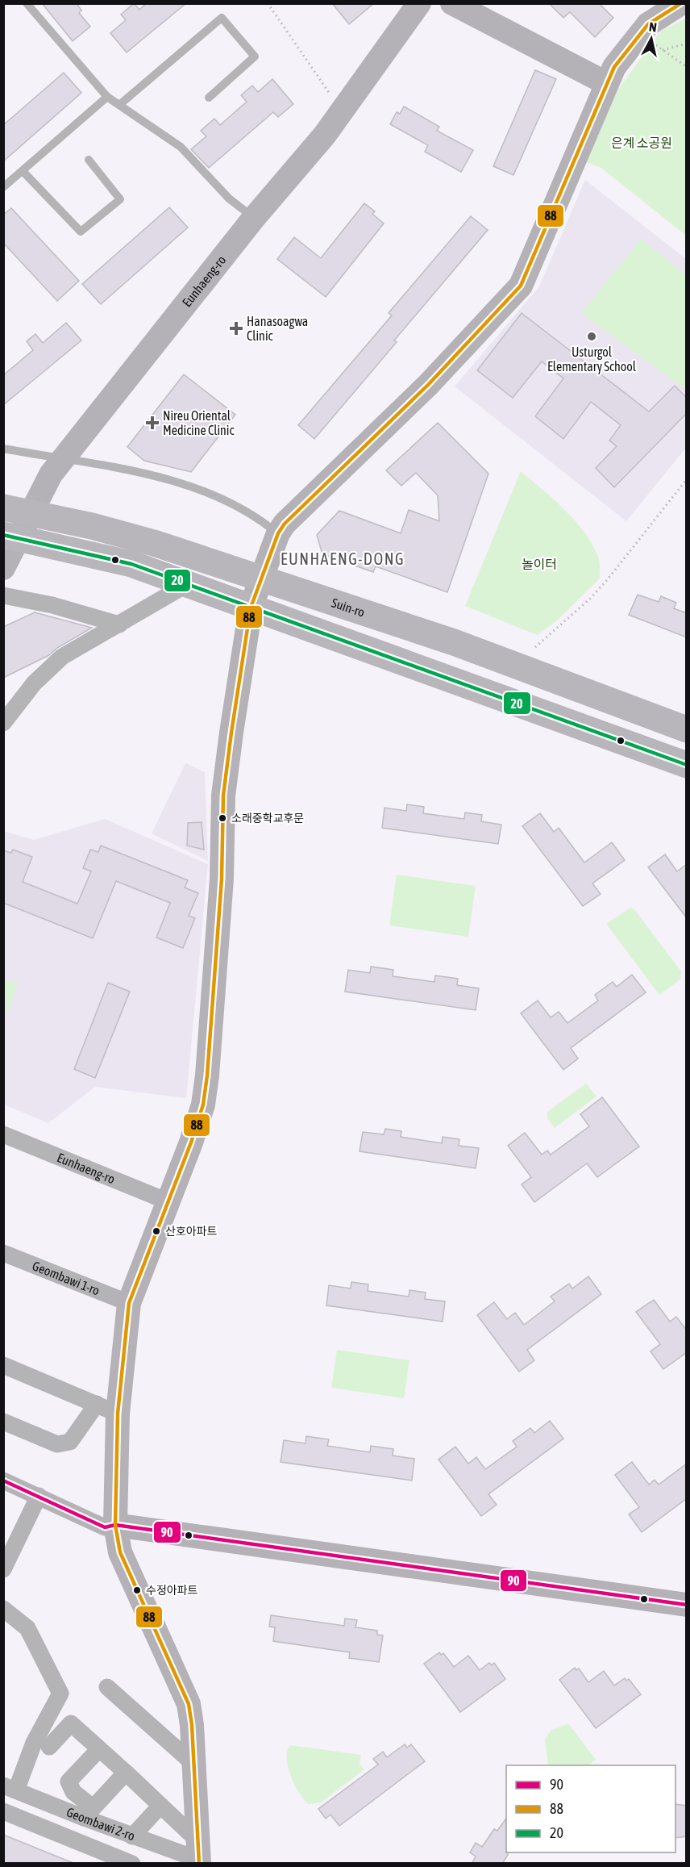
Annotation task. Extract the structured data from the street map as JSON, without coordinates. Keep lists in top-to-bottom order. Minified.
{"streets":{"main road":["Suin-ro"],"street":["Eunhaeng-ro","Geombawi 1-ro","Geombawi 2-ro"]},"crossings":[["Eunhaeng-ro","Suin-ro"]],"districts":["EUNHAENG-DONG"],"parks":["은계 소공원","놀이터"],"places":{"health":["Hanasoagwa Clinic","Nireu Oriental Medicine Clinic"],"other":["Usturgol Elementary School","소래중학교후문","산호아파트","수정아파트"]},"lines":["transit line 88","transit line 20","transit line 90"],"legend":["90","88","20"],"north":"top"}
